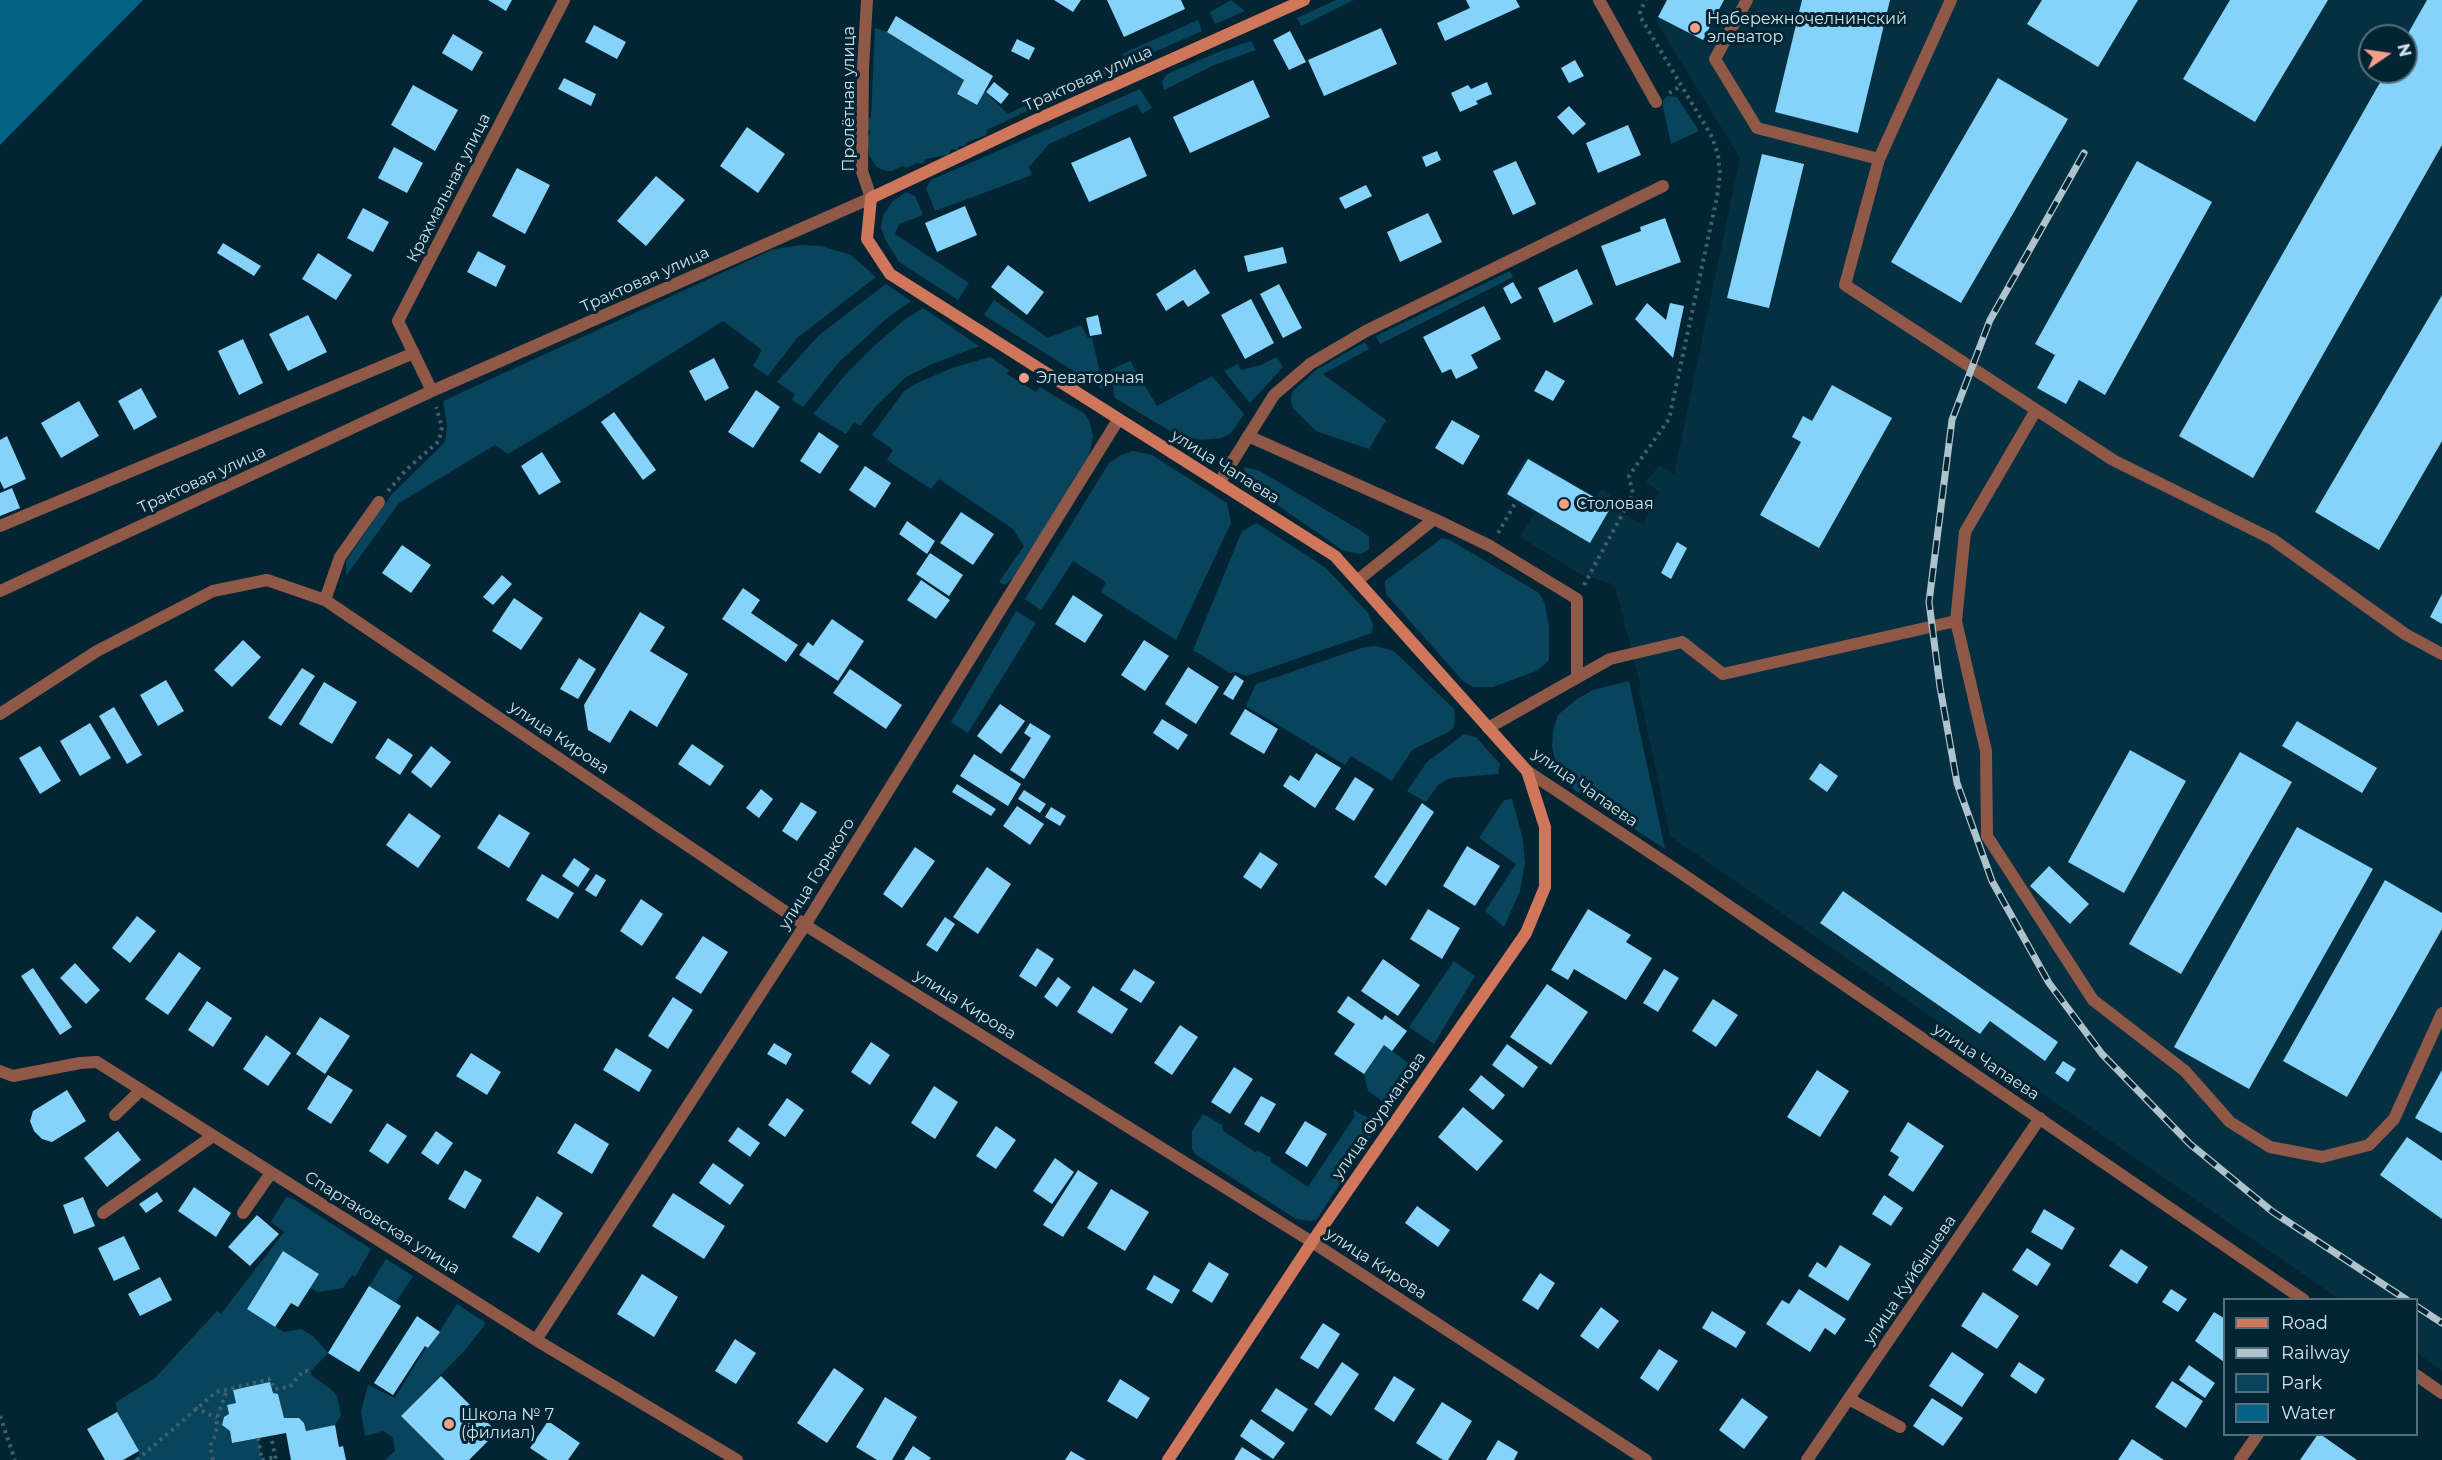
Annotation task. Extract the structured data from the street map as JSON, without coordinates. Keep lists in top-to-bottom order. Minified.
{"streets":{"street":["Трактовая улица","Пролётная улица","Крахмальная улица","улица Чапаева","улица Кирова","улица Горького","улица Фурманова","Спартаковская улица","улица Куйбышева"]},"crossings":[["Трактовая улица","Пролётная улица"],["Трактовая улица","Крахмальная улица"],["Трактовая улица","улица Чапаева"],["Пролётная улица","улица Чапаева"],["улица Чапаева","улица Горького"],["улица Чапаева","улица Фурманова"],["улица Чапаева","улица Куйбышева"],["улица Кирова","улица Горького"],["улица Кирова","улица Фурманова"],["улица Горького","Спартаковская улица"]],"places":["Набережночелнинский элеватор","Элеваторная","Столовая","Школа № 7 (филиал)"],"legend":["Road","Railway","Park","Water"],"north":"right"}
